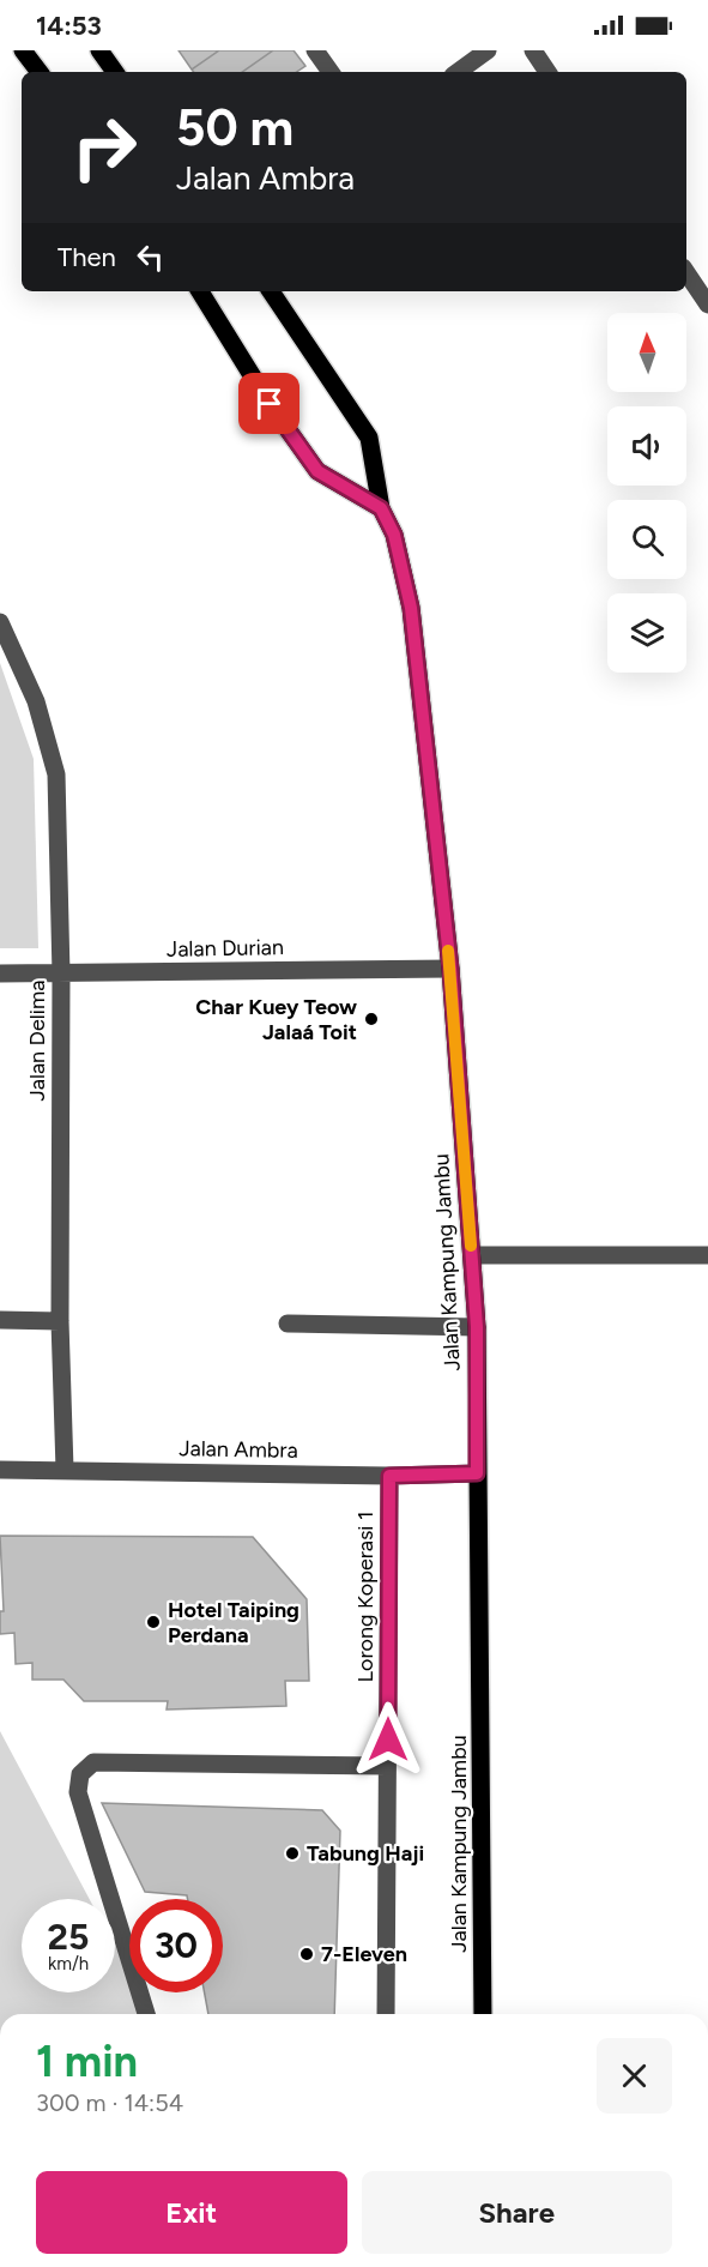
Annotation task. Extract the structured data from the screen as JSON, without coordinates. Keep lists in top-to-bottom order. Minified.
{"streets":{"main road":["Jalan Kampung Jambu"],"street":["Jalan Durian","Jalan Delima","Jalan Ambra","Lorong Koperasi 1"]},"crossings":[["Jalan Durian","Jalan Delima"],["Jalan Durian","Jalan Kampung Jambu"],["Jalan Delima","Jalan Ambra"],["Jalan Kampung Jambu","Jalan Ambra"],["Jalan Ambra","Lorong Koperasi 1"]],"places":["Char Kuey Teow Jalaá Toit","Hotel Taiping Perdana","Tabung Haji","7-Eleven"],"north":"top","page":{"status":"14:53","turn":["50 m","Jalan Ambra"],"then":"Then","speed":"25 km/h","limit":"30","heading":["1 min","300 m · 14:54"],"buttons":["Exit","Share"]}}
